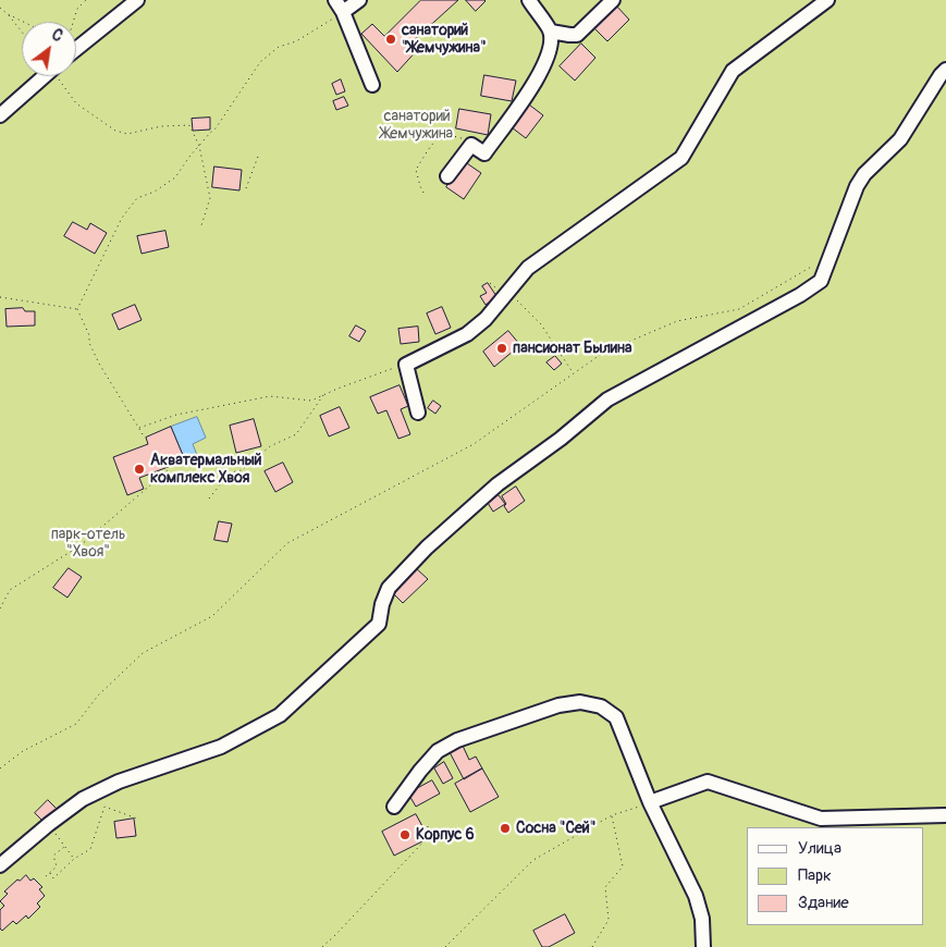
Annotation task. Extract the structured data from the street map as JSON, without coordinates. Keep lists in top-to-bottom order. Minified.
{"parks":["санаторий Жемчужина","парк-отель \"Хвоя\""],"places":["санаторий \"Жемчужина\"","пансионат Былина","Акватермальный комплекс Хвоя","Сосна \"Сей\"","Корпус 6"],"legend":["Улица","Парк","Здание"],"north":"top right"}
